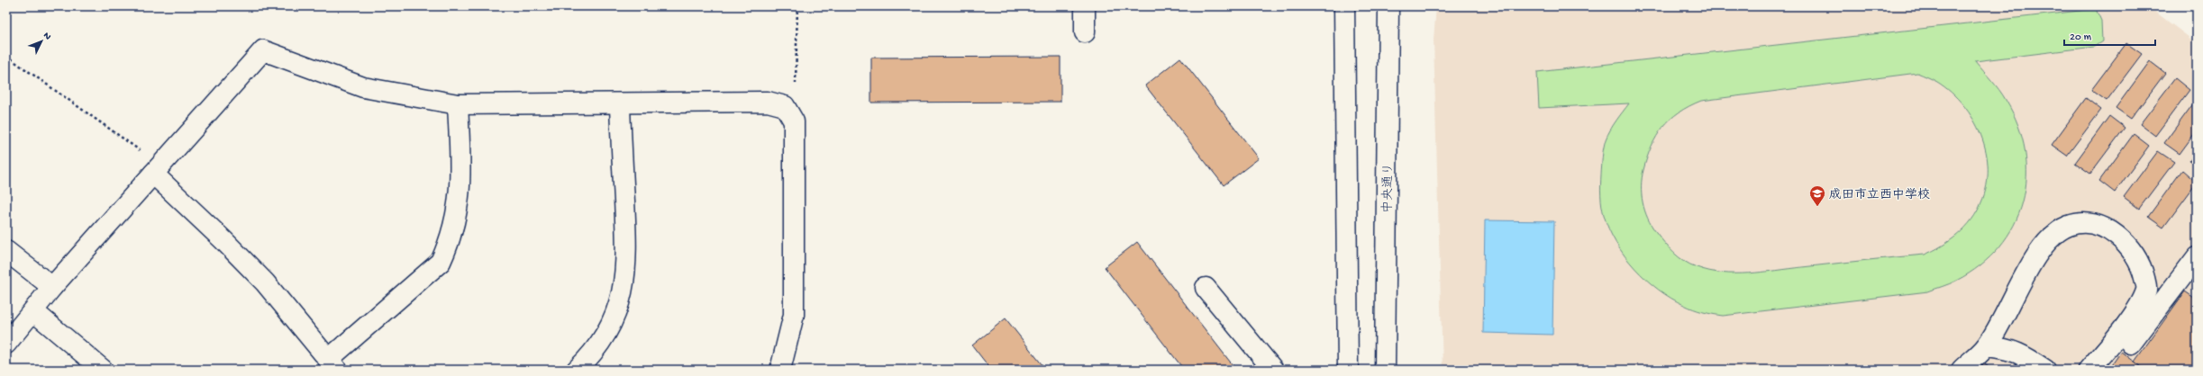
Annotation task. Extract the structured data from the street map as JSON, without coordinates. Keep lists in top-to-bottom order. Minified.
{"streets":{"street":["中央通り"]},"places":{"school or university":["成田市立西中学校"]},"scale_bar":"20 m","north":"top right"}
